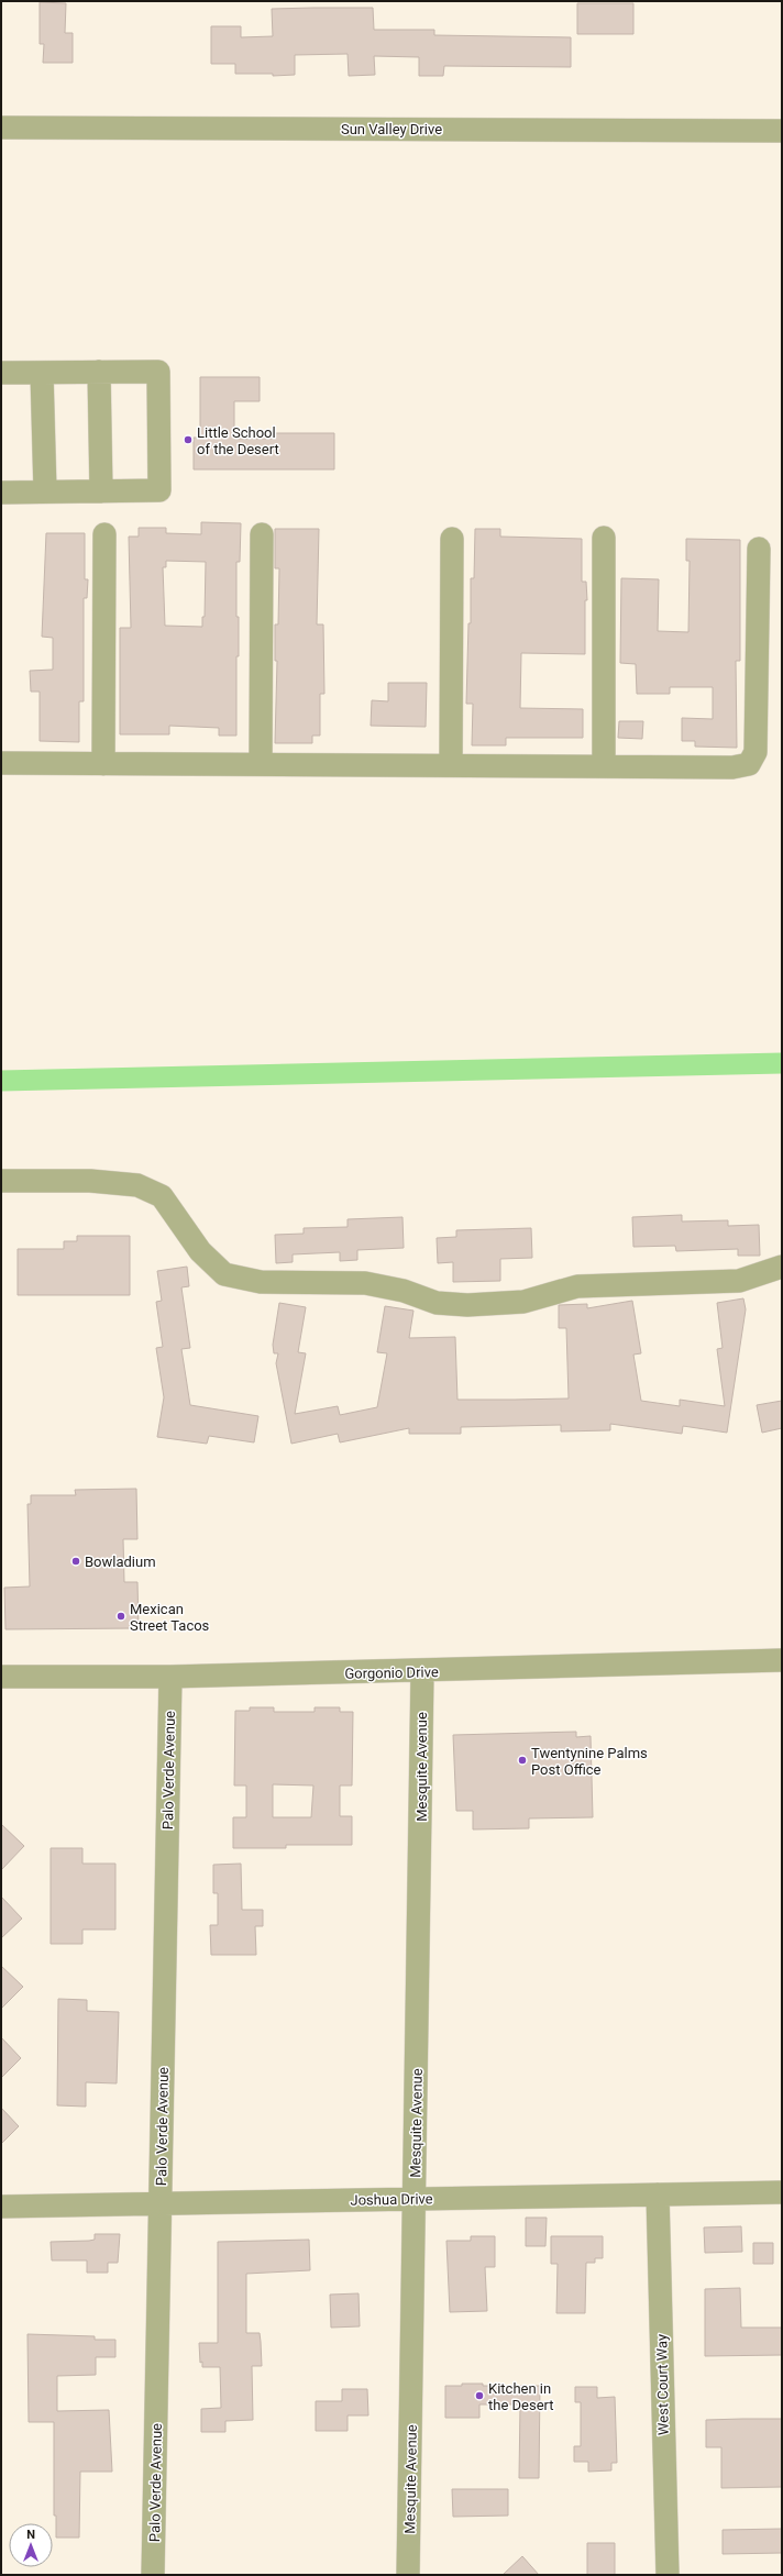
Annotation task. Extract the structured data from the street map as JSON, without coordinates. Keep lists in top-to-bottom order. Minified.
{"streets":{"street":["Sun Valley Drive","Gorgonio Drive","Mesquite Avenue","Palo Verde Avenue","Joshua Drive","West Court Way"]},"crossings":[["Gorgonio Drive","Mesquite Avenue"],["Gorgonio Drive","Palo Verde Avenue"],["Mesquite Avenue","Joshua Drive"],["Palo Verde Avenue","Joshua Drive"],["Joshua Drive","West Court Way"]],"places":["Little School of the Desert","Bowladium","Mexican Street Tacos","Twentynine Palms Post Office","Kitchen in the Desert"],"north":"top"}
